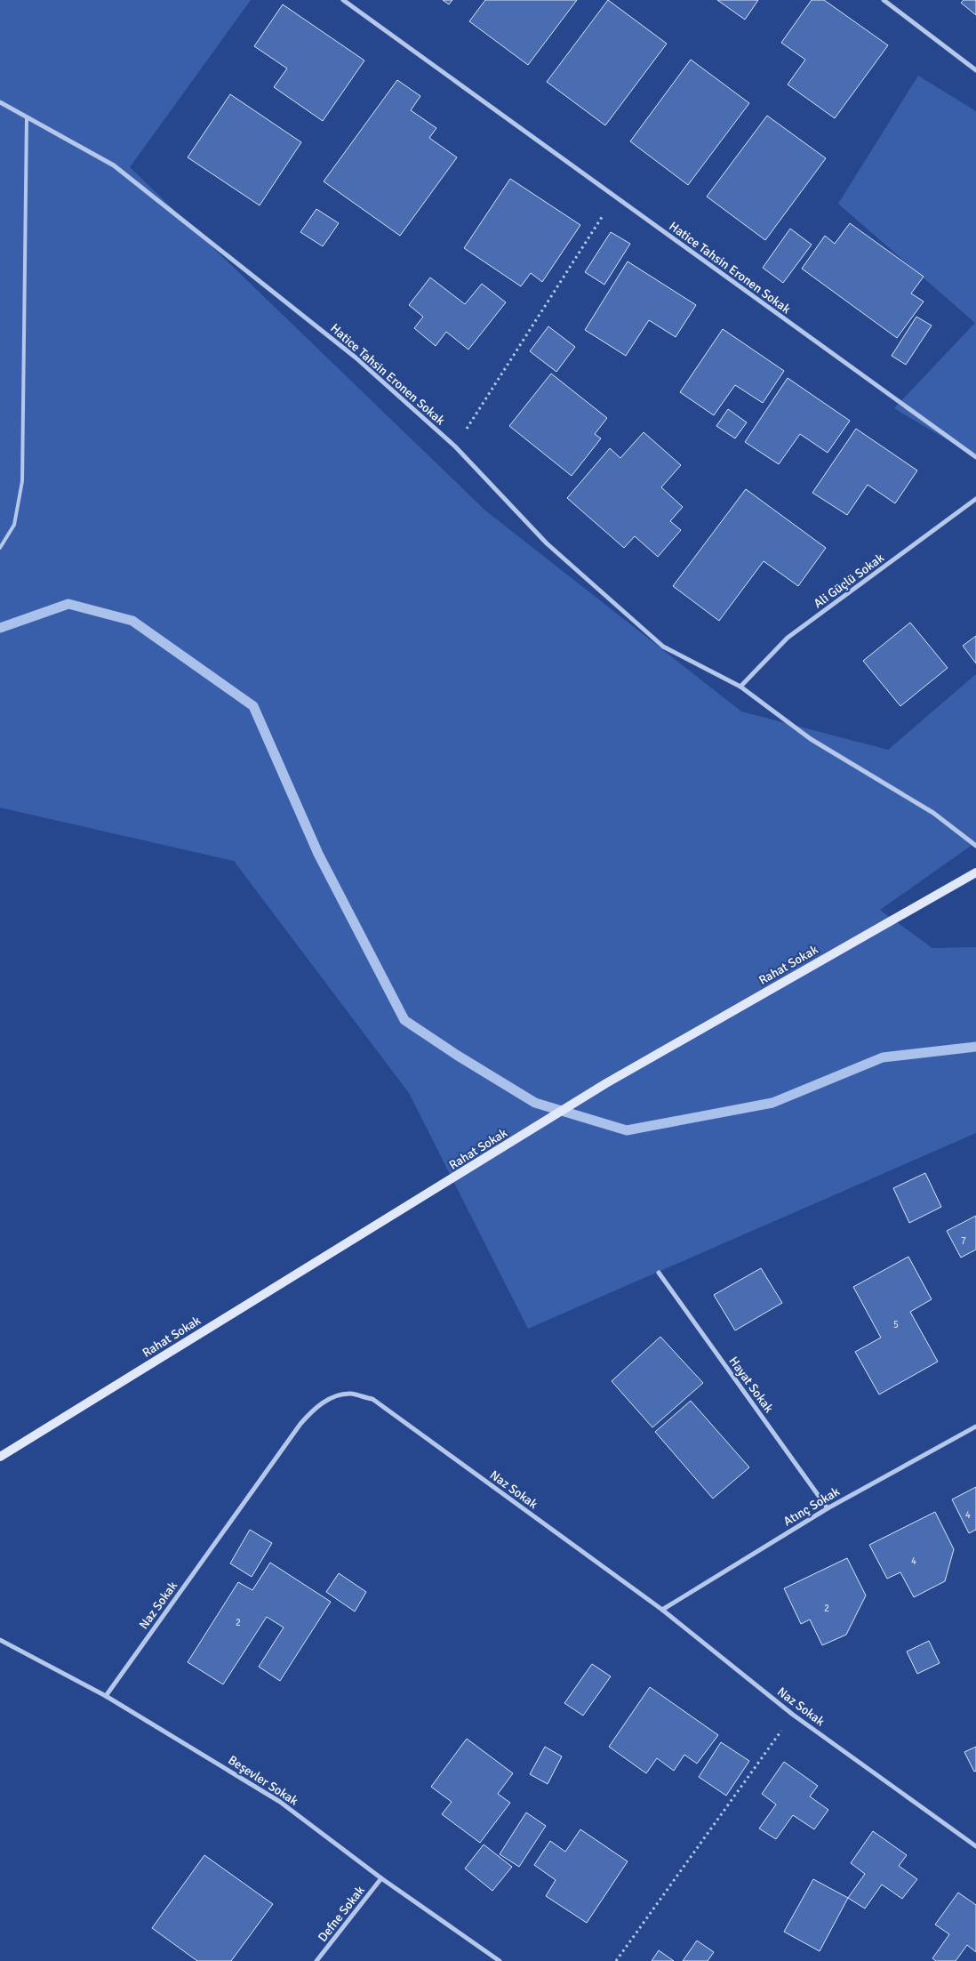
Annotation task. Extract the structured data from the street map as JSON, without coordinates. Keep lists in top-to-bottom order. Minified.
{"streets":{"street":["Hatice Tahsin Eronen Sokak","Ali Güçlü Sokak","Rahat Sokak","Hayat Sokak","Naz Sokak","Atınç Sokak","Beşevler Sokak","Defne Sokak"]},"crossings":[["Hatice Tahsin Eronen Sokak","Ali Güçlü Sokak"],["Hayat Sokak","Atınç Sokak"],["Naz Sokak","Atınç Sokak"],["Naz Sokak","Beşevler Sokak"],["Beşevler Sokak","Defne Sokak"]],"house_numbers":["7","5","4","4","2","2"]}
